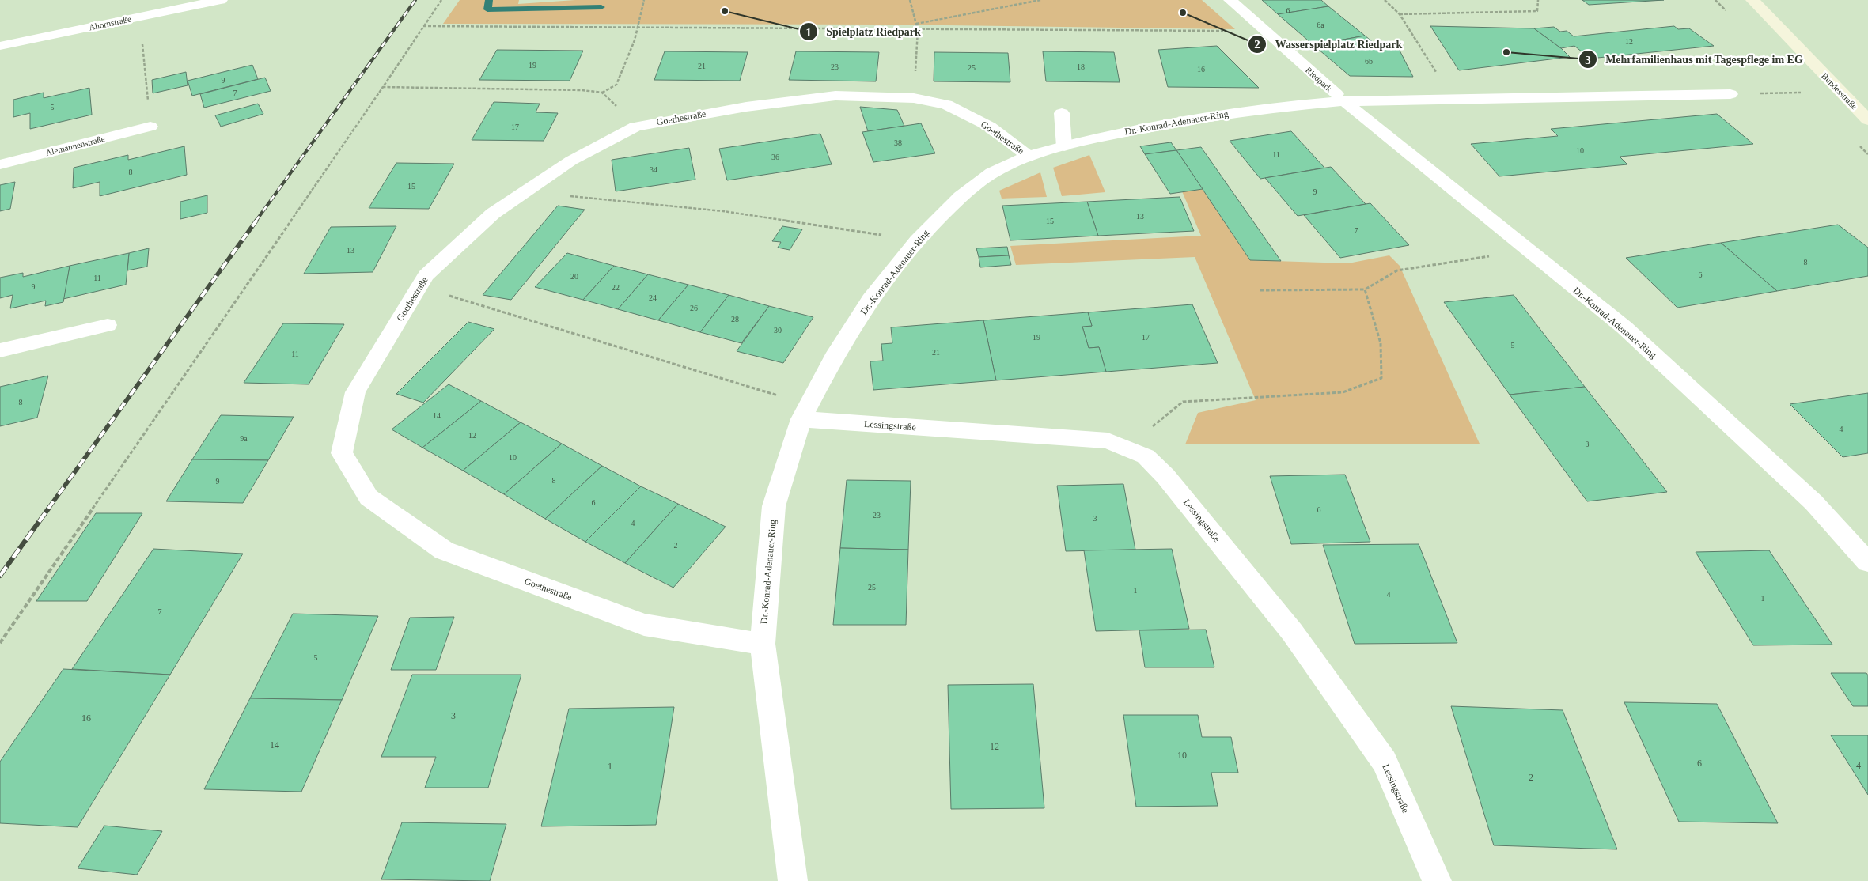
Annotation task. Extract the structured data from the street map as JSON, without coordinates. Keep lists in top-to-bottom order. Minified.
{"streets":{"main road":["Bundesstraße"],"street":["Ahornstraße","Riedpark","Goethestraße","Dr.-Konrad-Adenauer-Ring","Alemannenstraße","Lessingstraße"]},"crossings":[["Riedpark","Dr.-Konrad-Adenauer-Ring"],["Goethestraße","Dr.-Konrad-Adenauer-Ring"],["Dr.-Konrad-Adenauer-Ring","Lessingstraße"]],"places":["Spielplatz Riedpark","Wasserspielplatz Riedpark","Mehrfamilienhaus mit Tagespflege im EG"],"house_numbers":["6","6a","12","6b","19","21","23","18","25","16","9","7","5","17","38","10","11","36","34","8","15","9","13","15","7","13","8","6","20","11","9","22","24","26","28","30","19","17","5","21","11","8","14","4","12","9a","3","10","8","9","6","6","23","3","4","2","25","1","4","1","7","5","3","16","14","12","10","6","4","1","2"]}
